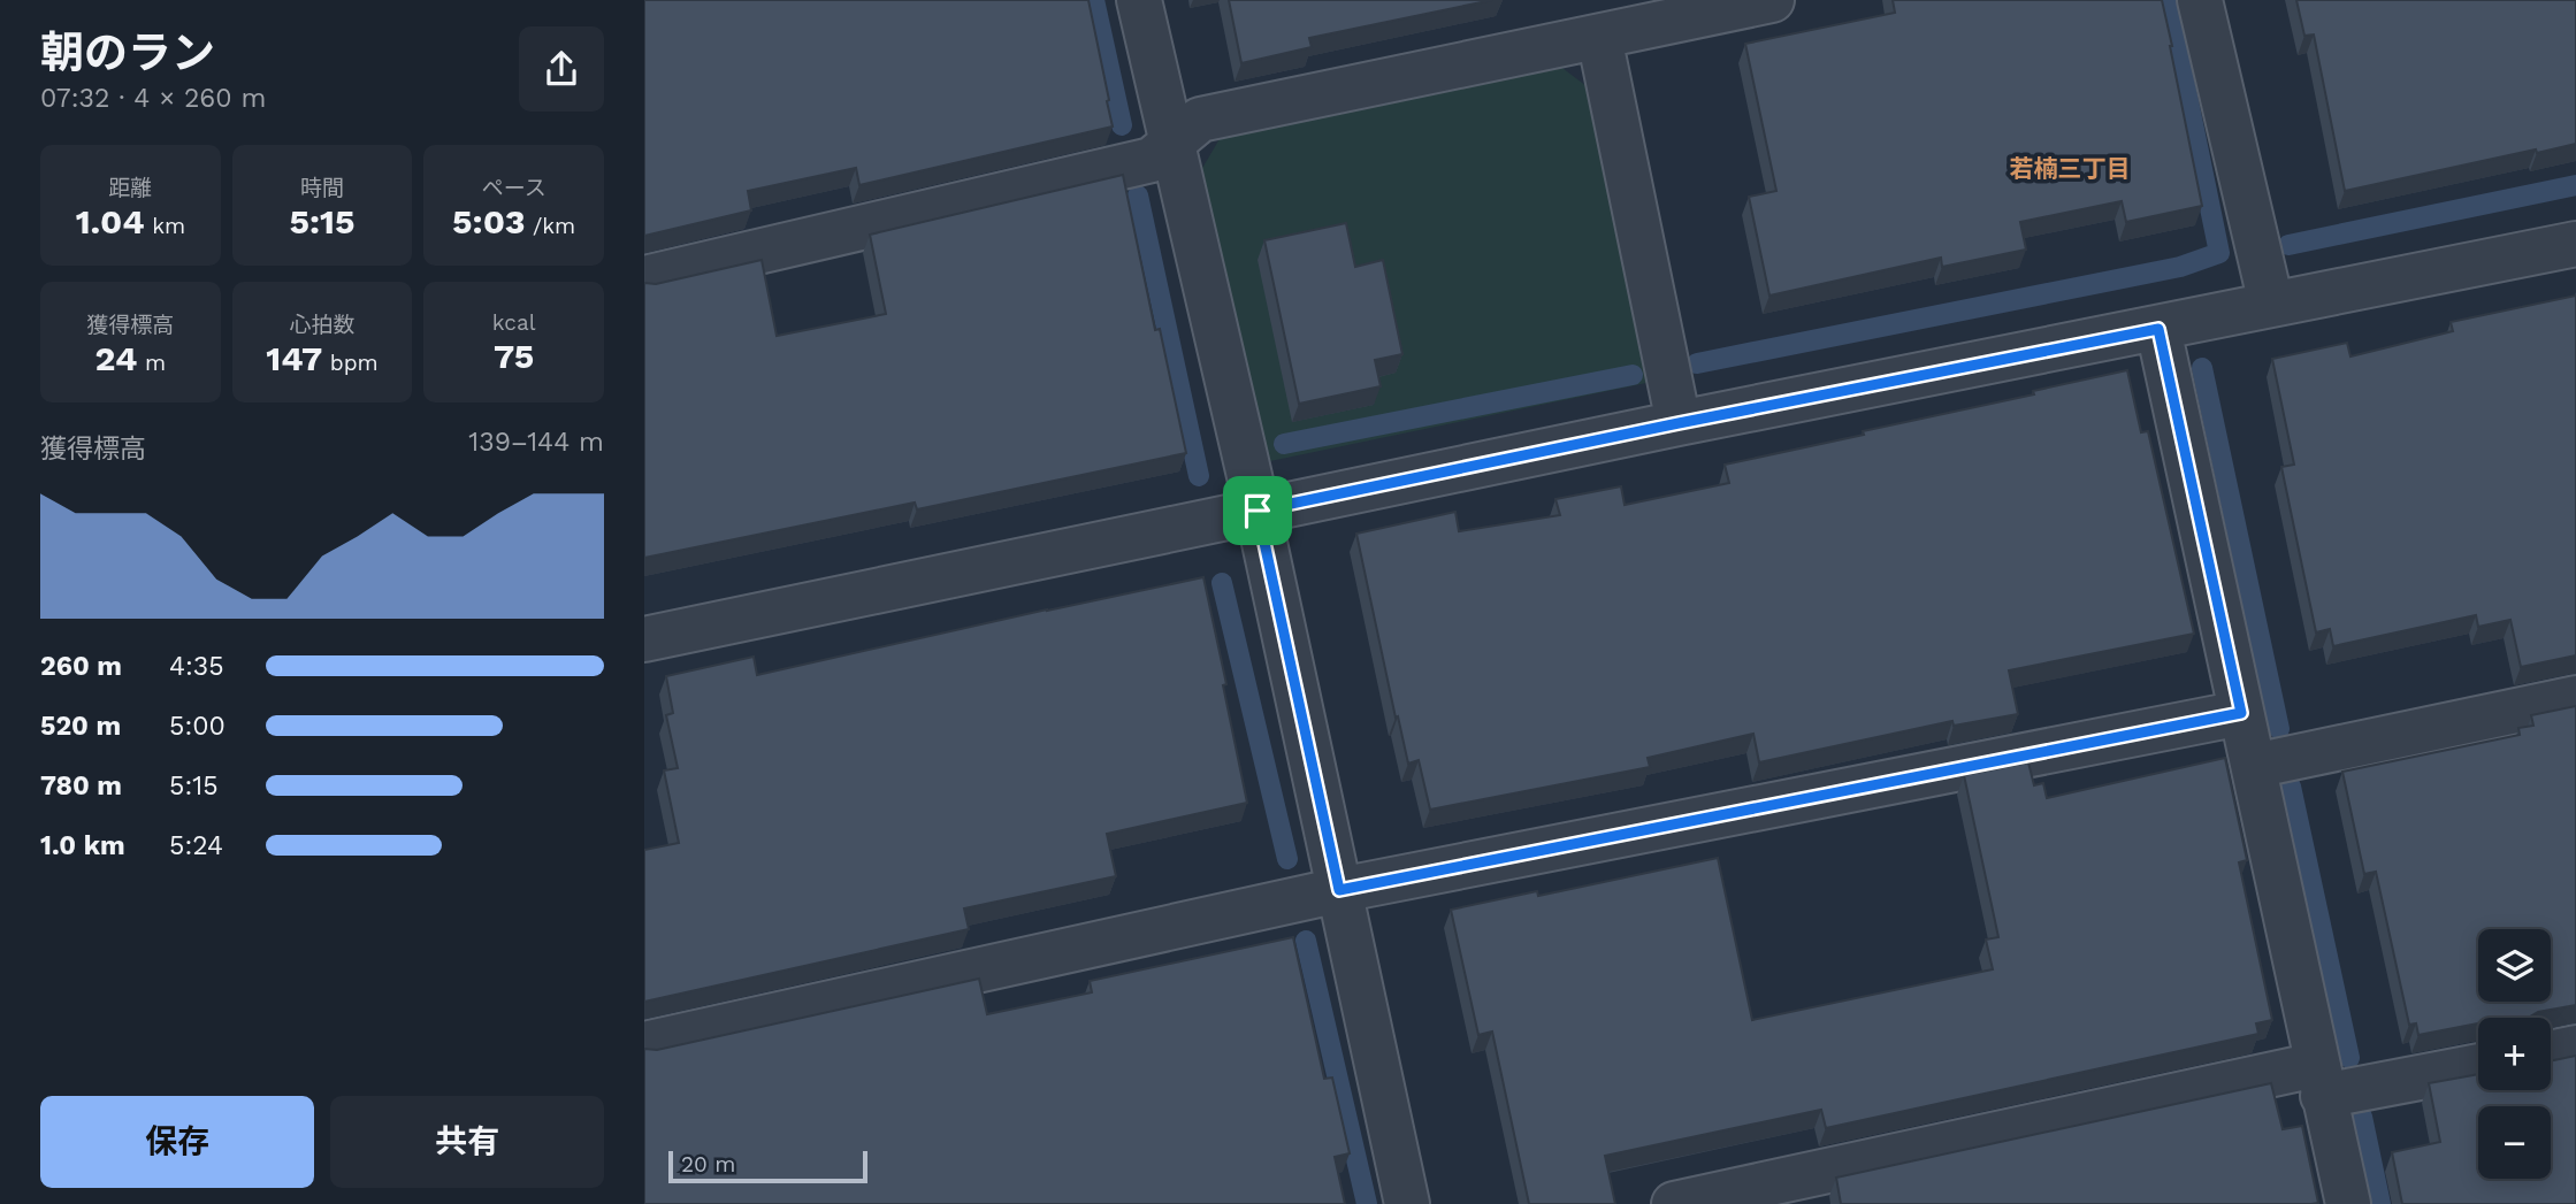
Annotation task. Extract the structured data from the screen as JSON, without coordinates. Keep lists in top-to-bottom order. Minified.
{"districts":["若楠三丁目"],"scale_bar":"20 m","page":{"heading":["朝のラン","07:32 · 4 × 260 m"],"stats":[["距離","1.04 km"],["時間","5:15"],["ペース","5:03 /km"],["獲得標高","24 m"],["心拍数","147 bpm"],["kcal","75"]],"chart":["獲得標高","139–144 m"],"list":[{"name":"260 m","note":"4:35"},{"name":"520 m","note":"5:00"},{"name":"780 m","note":"5:15"},{"name":"1.0 km","note":"5:24"}],"map_buttons":["+","−"],"buttons":["保存","共有"],"scale":"20 m"}}
